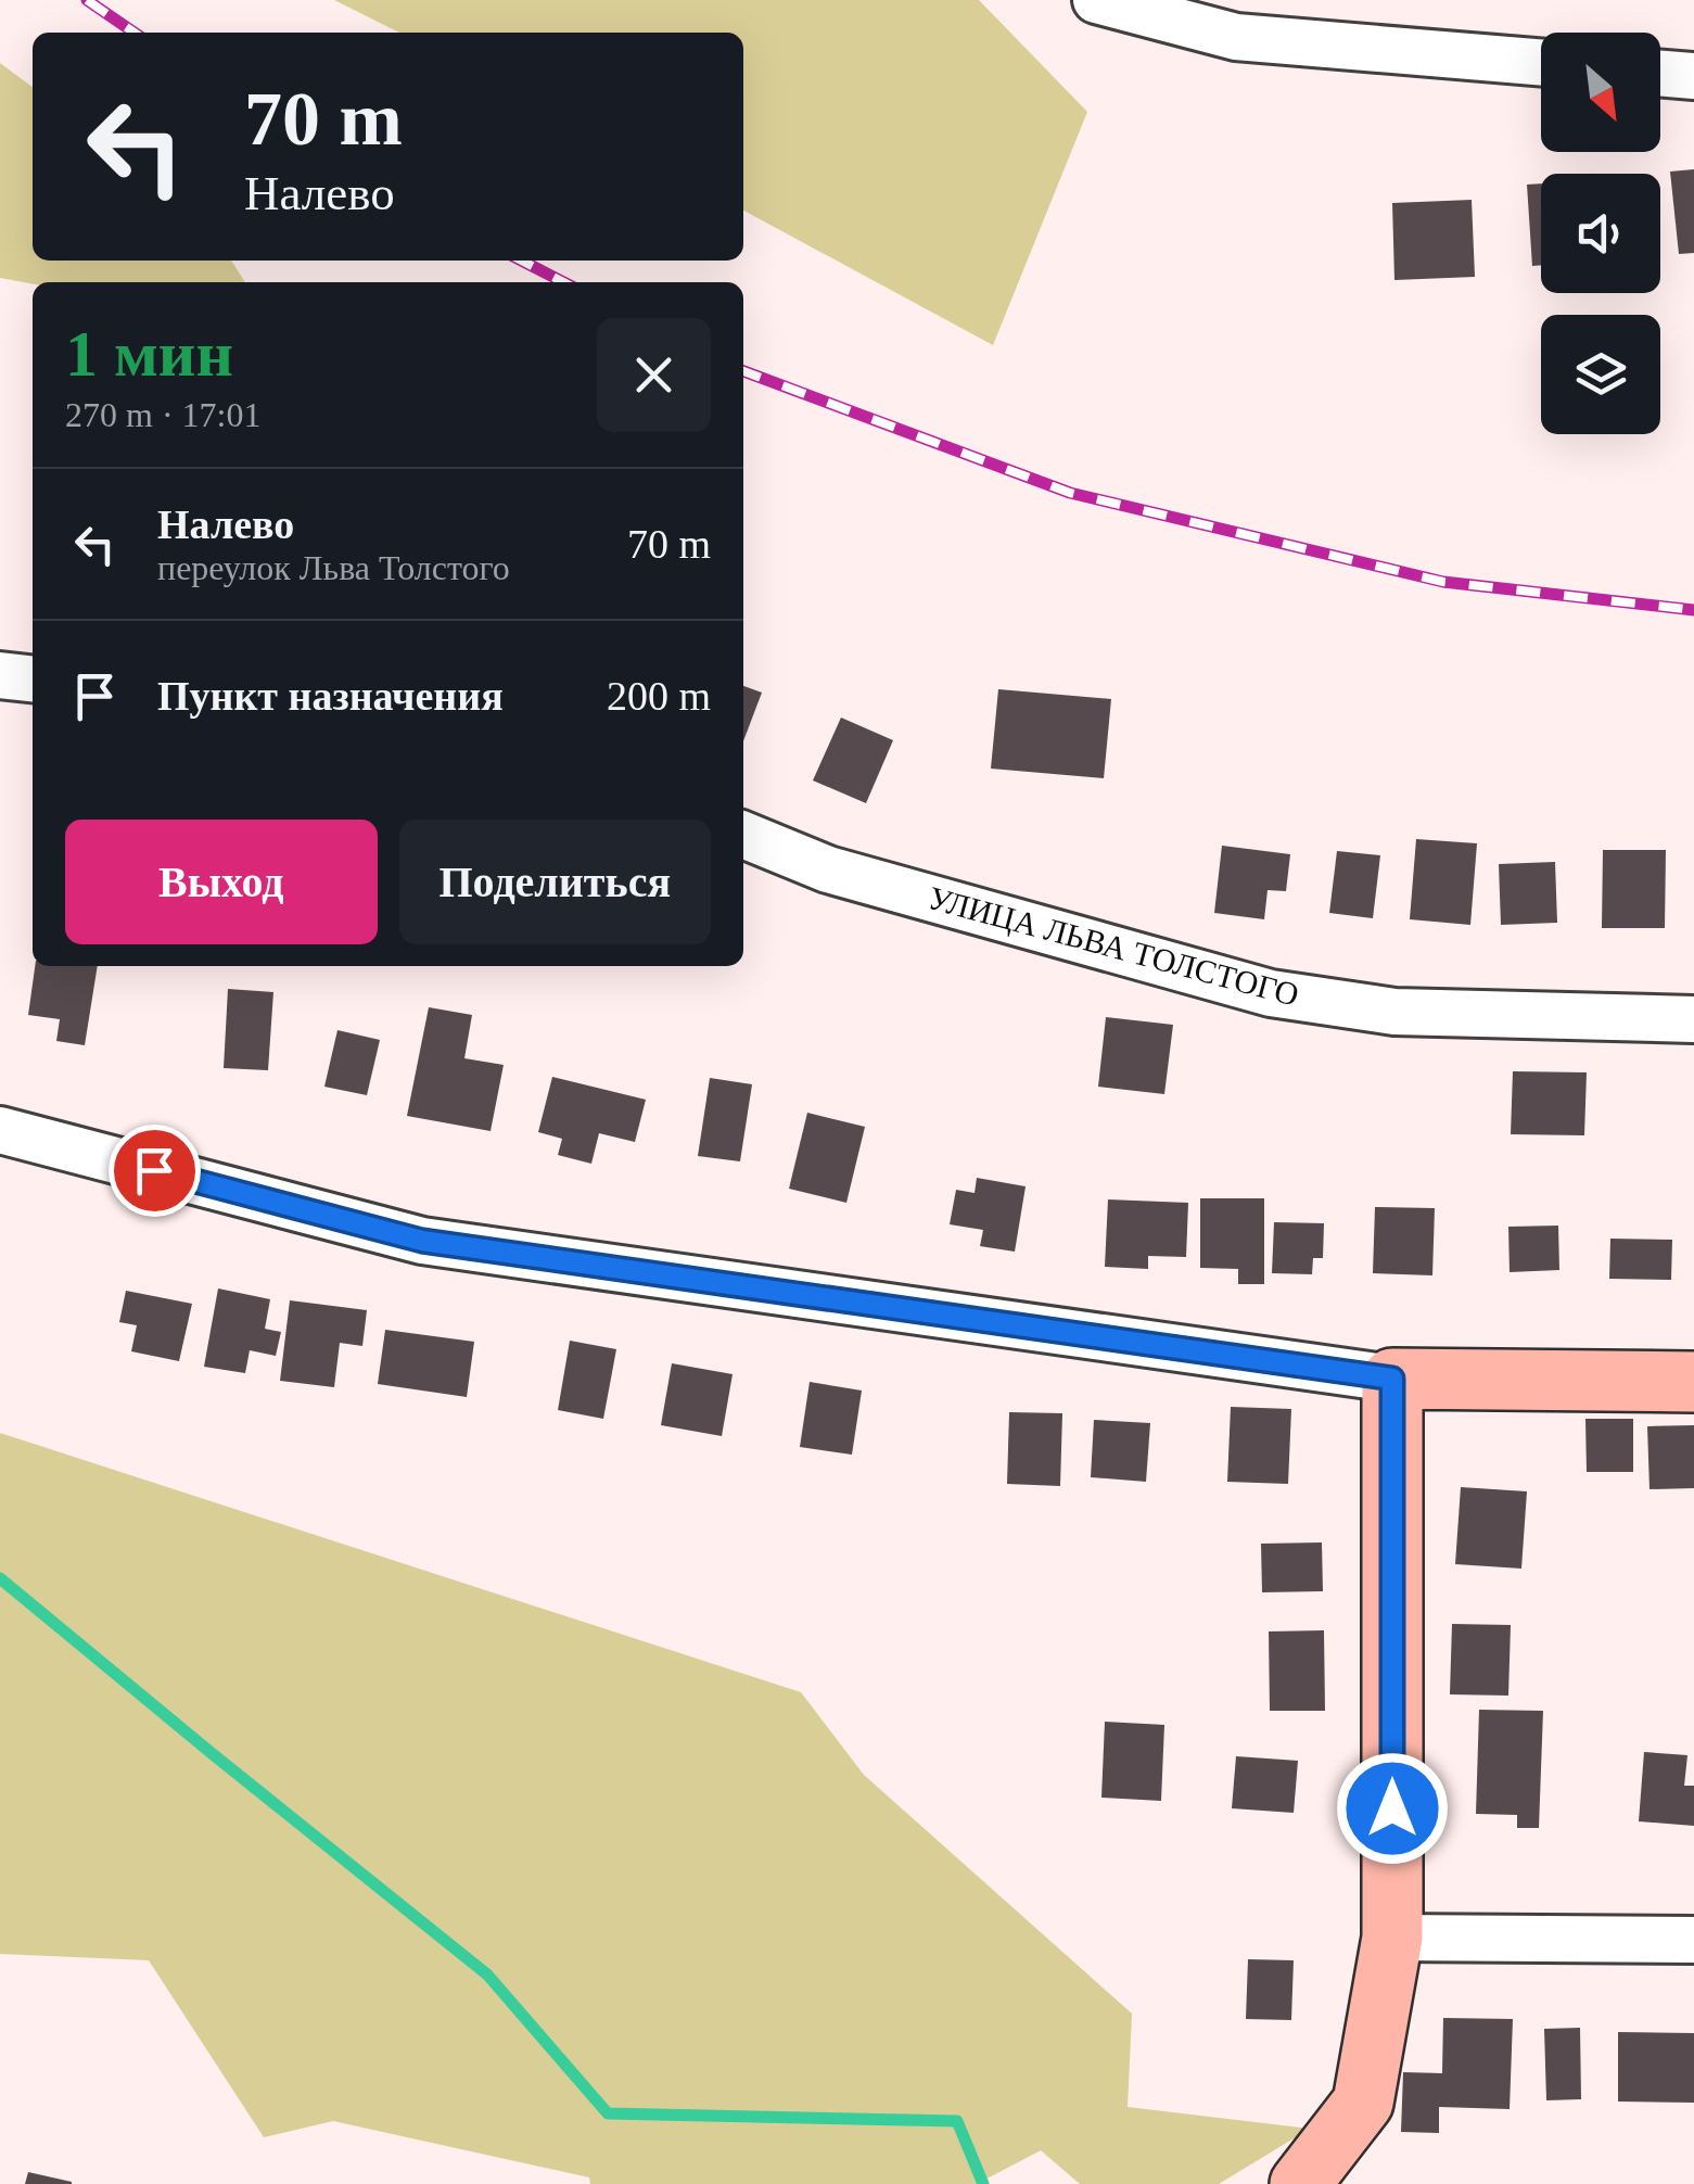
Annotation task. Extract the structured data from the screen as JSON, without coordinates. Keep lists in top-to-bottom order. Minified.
{"streets":{"street":["УЛИЦА ЛЬВА ТОЛСТОГО"]},"north":"bottom right","page":{"turn":["70 m","Налево"],"heading":["1 мин","270 m · 17:01"],"list":[{"name":"Налево","note":"переулок Льва Толстого","value":"70 m"},{"name":"Пункт назначения","value":"200 m"}],"buttons":["Выход","Поделиться"]}}
